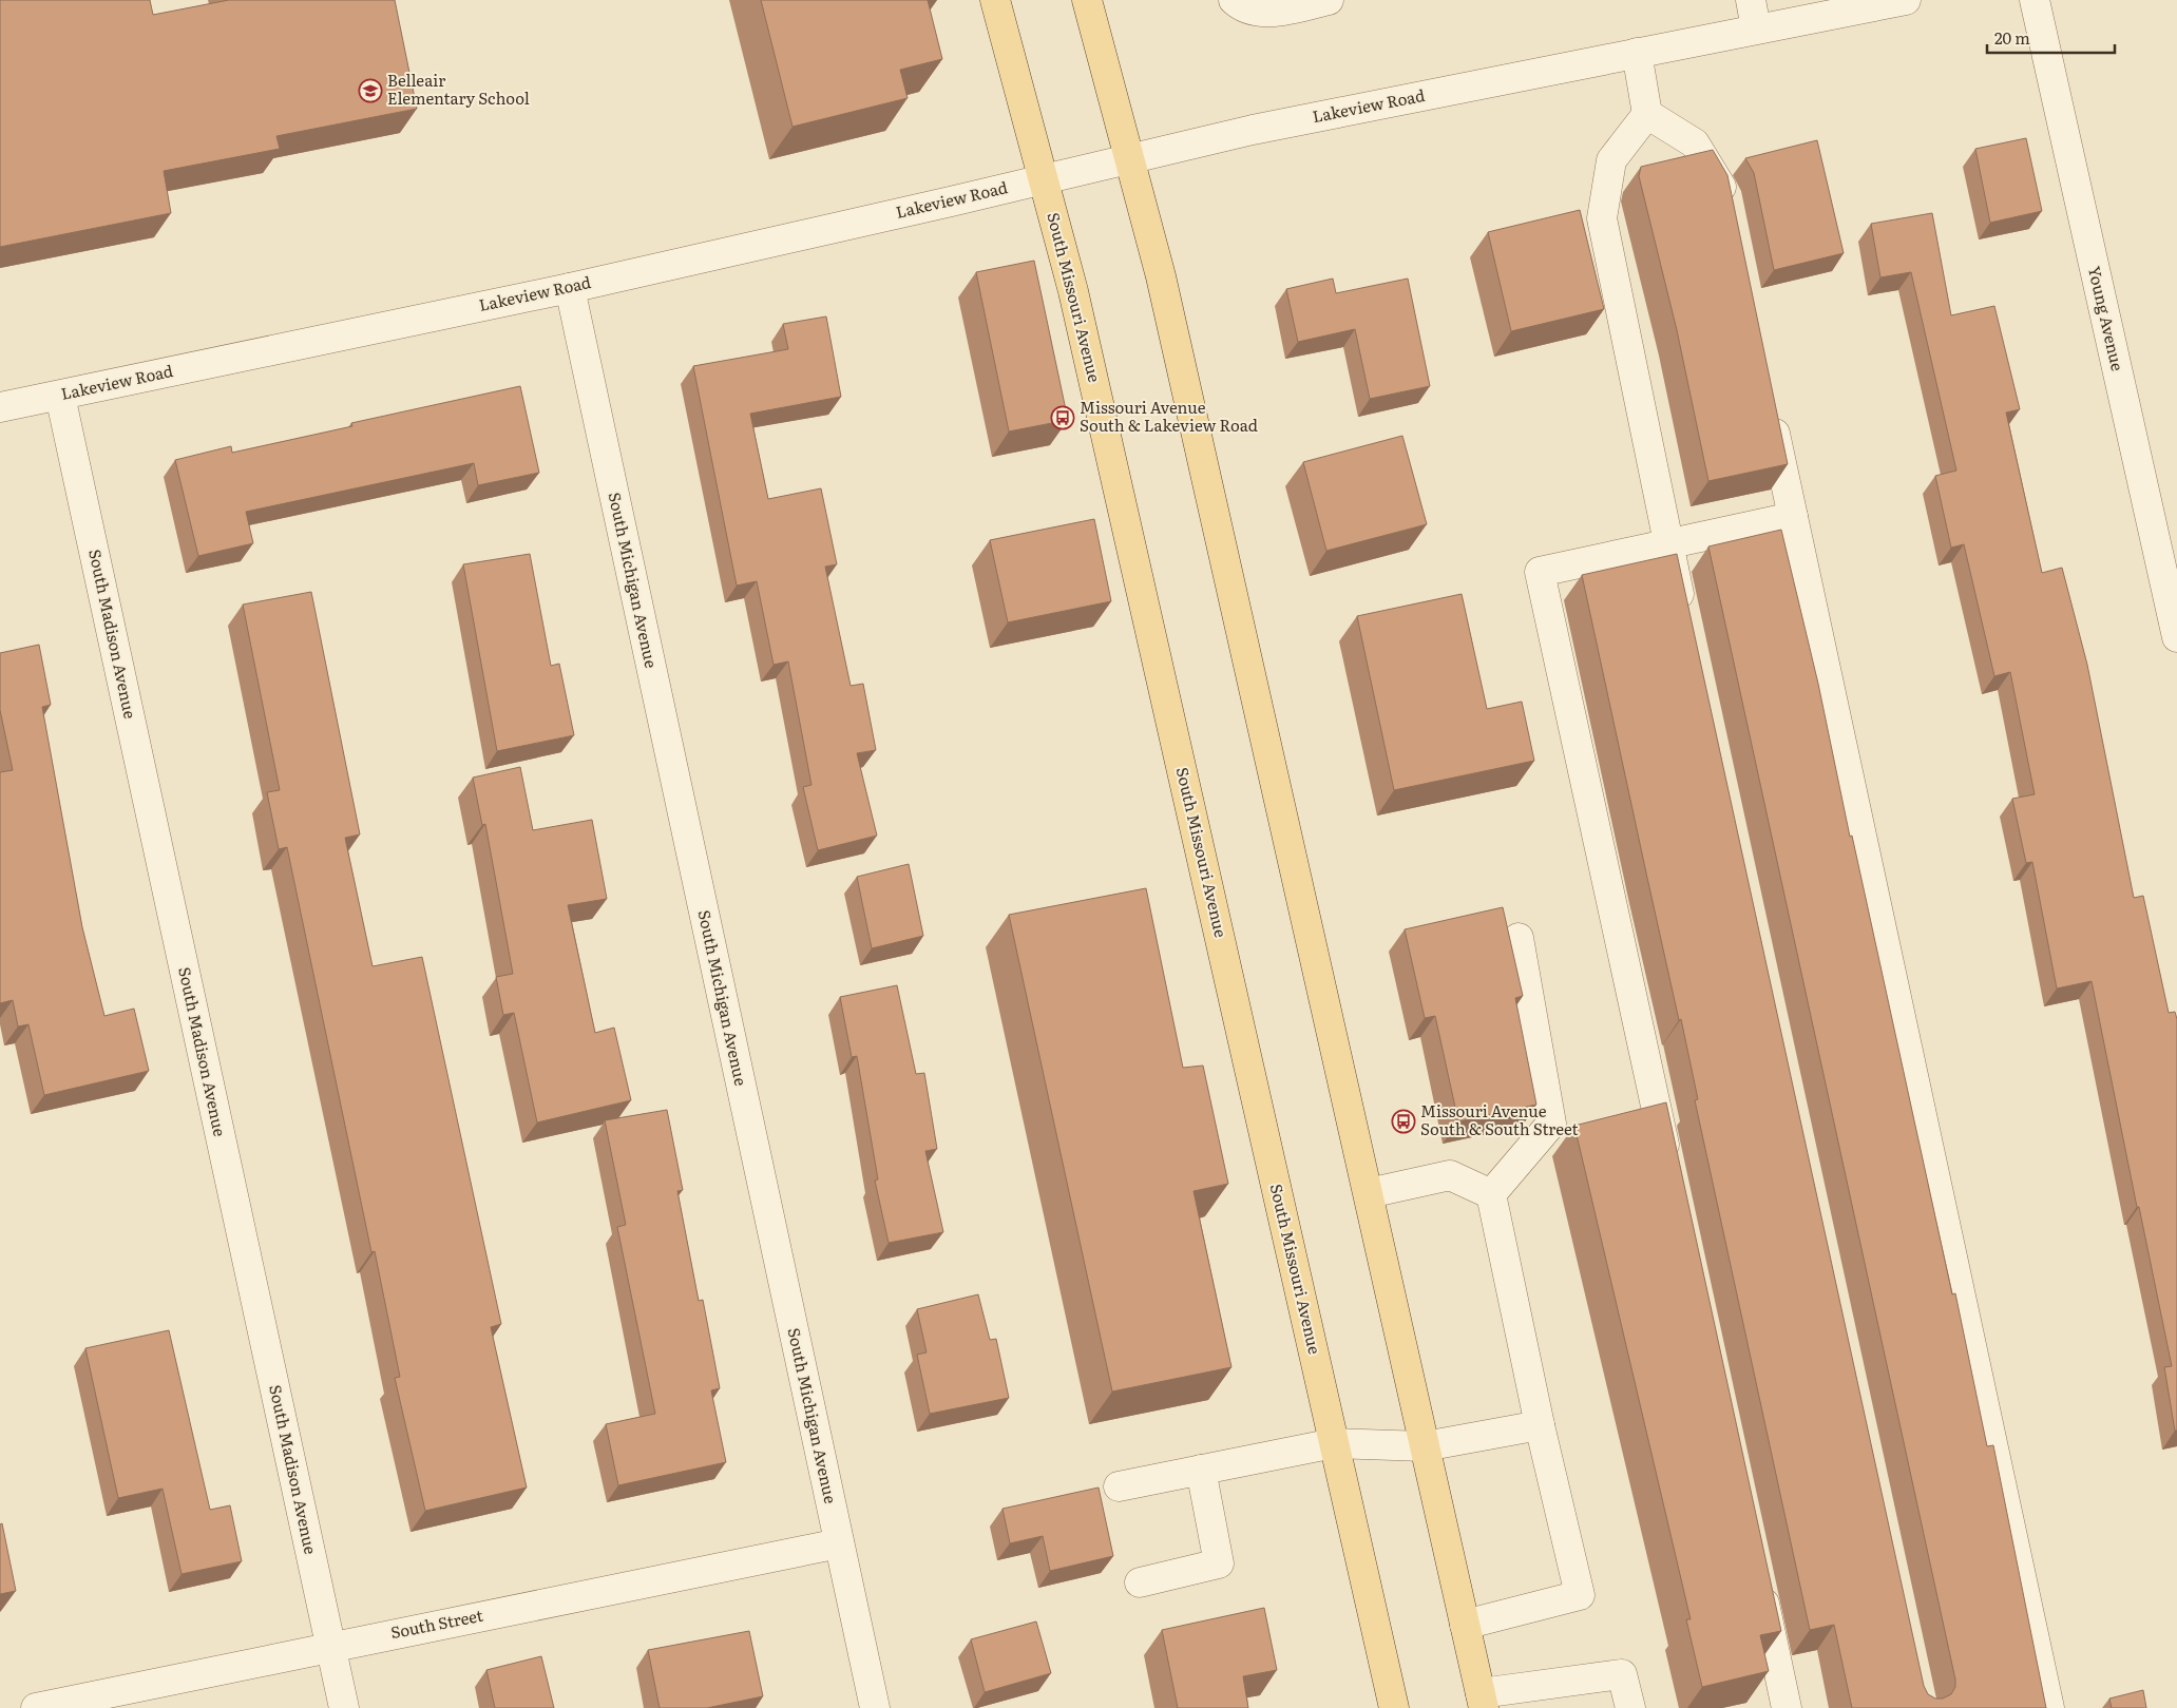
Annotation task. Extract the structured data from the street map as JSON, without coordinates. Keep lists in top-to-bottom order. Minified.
{"streets":{"main road":["South Missouri Avenue"],"street":["Lakeview Road","Young Avenue","South Michigan Avenue","South Madison Avenue","South Street"]},"crossings":[["Lakeview Road","South Missouri Avenue"],["Lakeview Road","South Michigan Avenue"],["Lakeview Road","South Madison Avenue"],["South Michigan Avenue","South Street"],["South Madison Avenue","South Street"]],"places":{"school or university":["Belleair Elementary School"],"bus stop":["Missouri Avenue South & Lakeview Road","Missouri Avenue South & South Street"]},"scale_bar":"20 m"}
